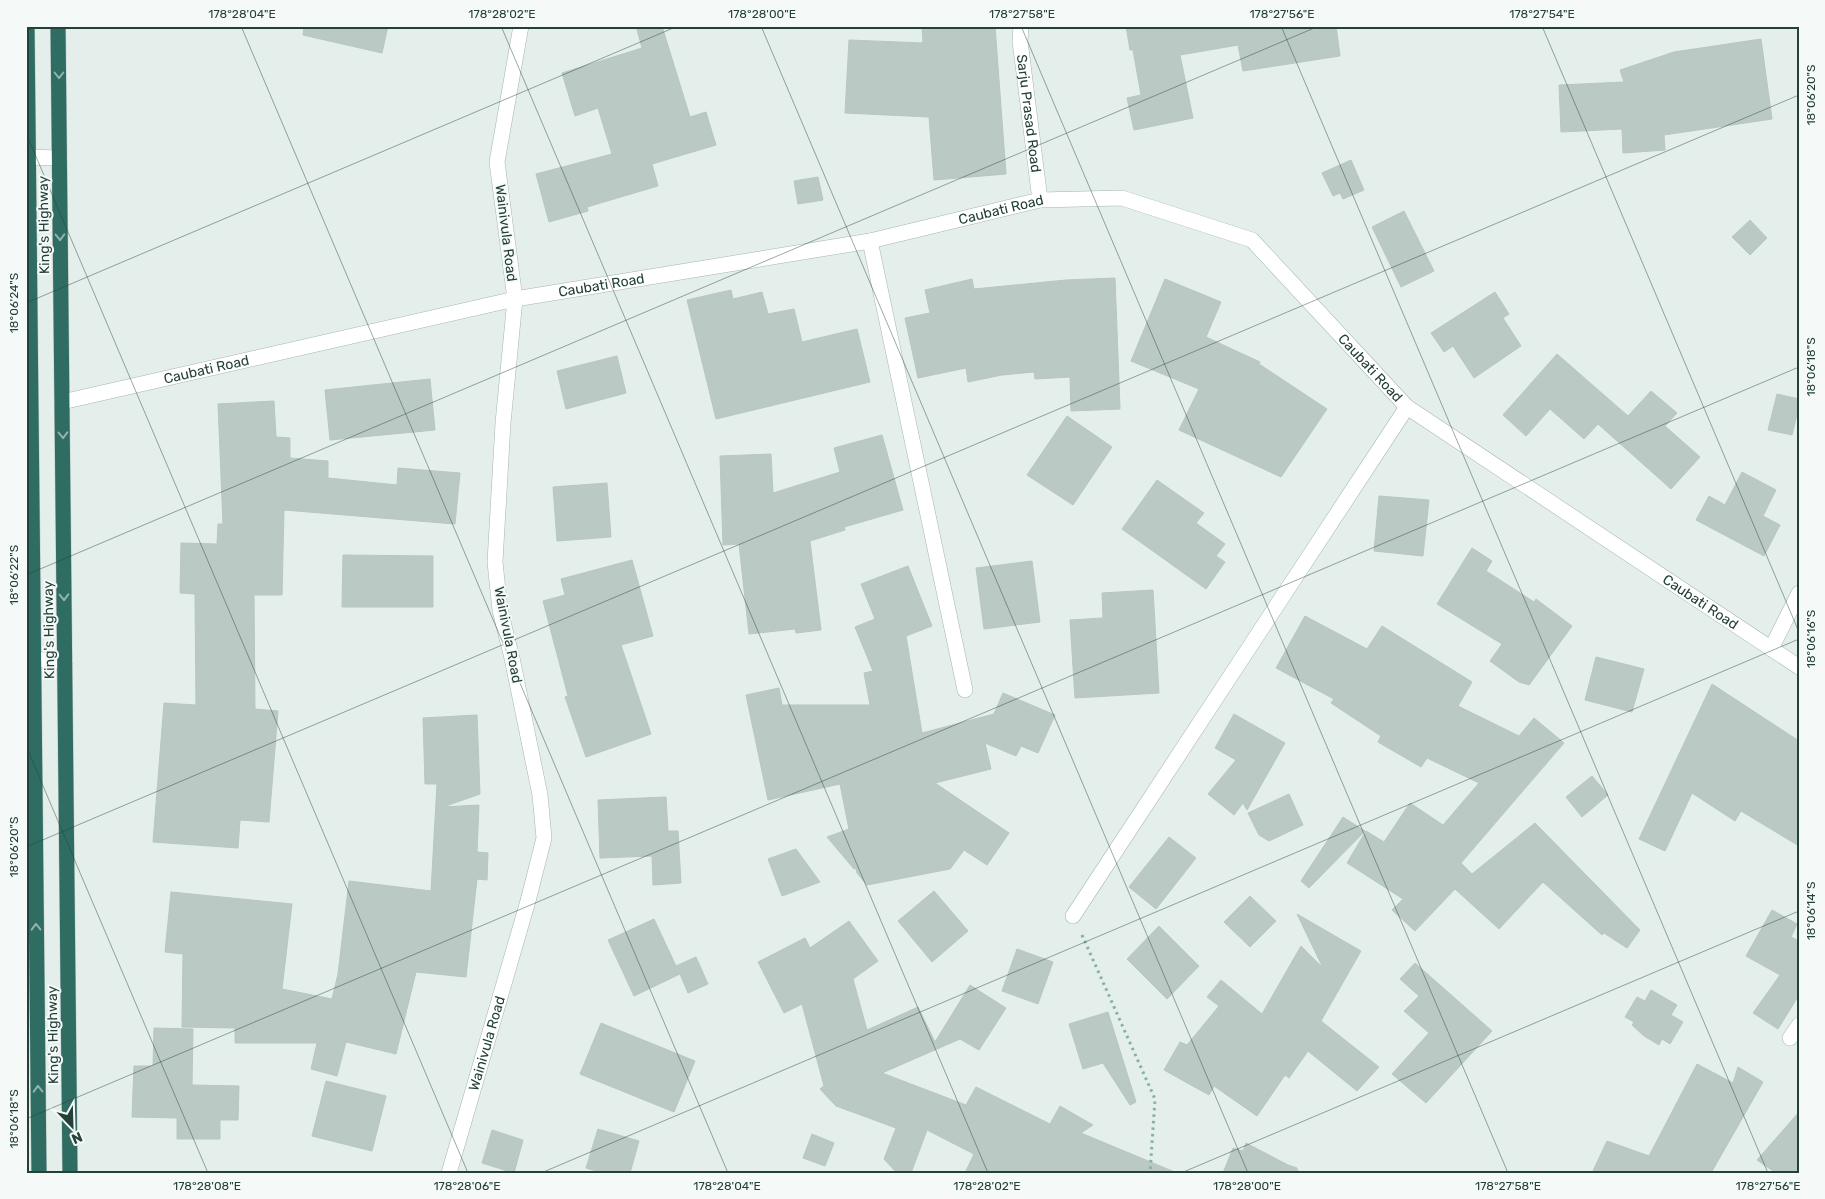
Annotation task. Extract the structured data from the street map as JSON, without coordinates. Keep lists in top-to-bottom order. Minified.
{"streets":{"highway":["King's Highway"],"street":["Sarju Prasad Road","Caubati Road","Wainivula Road"]},"crossings":[["Sarju Prasad Road","Caubati Road"],["Caubati Road","King's Highway"],["Caubati Road","Wainivula Road"]],"north":"bottom right","coordinates":["178°28'04\"E","178°28'02\"E","178°28'00\"E","178°27'58\"E","178°27'56\"E","178°27'54\"E","18°06'20\"S","18°06'24\"S","18°06'18\"S","18°06'22\"S","18°06'16\"S","18°06'14\"S","178°28'08\"E","178°28'06\"E"]}
